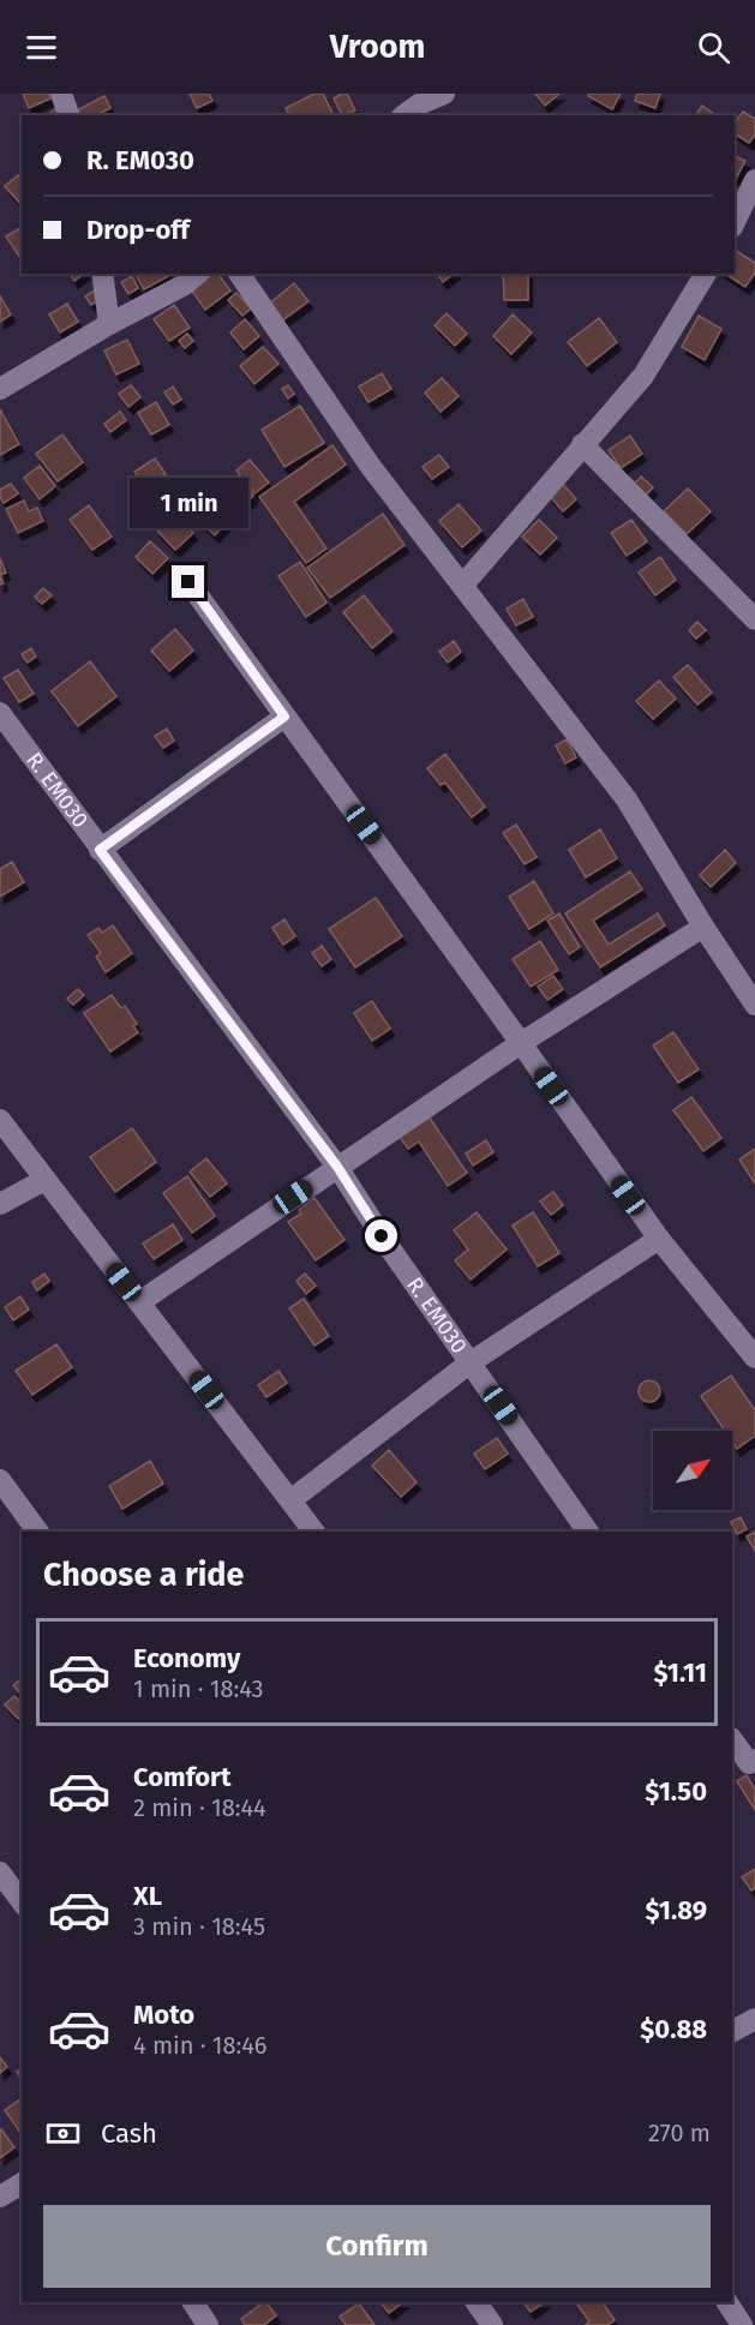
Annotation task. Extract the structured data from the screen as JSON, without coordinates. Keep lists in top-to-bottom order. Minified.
{"streets":{"street":["R. EM030"]},"north":"top right","page":{"header":"Vroom","banner":["R. EM030","Drop-off"],"bubble":"1 min","heading":"Choose a ride","list":[{"name":"Economy","note":"1 min · 18:43","value":"$1.11"},{"name":"Comfort","note":"2 min · 18:44","value":"$1.50"},{"name":"XL","note":"3 min · 18:45","value":"$1.89"},{"name":"Moto","note":"4 min · 18:46","value":"$0.88"}],"pay":["Cash","270 m"],"buttons":"Confirm"}}
